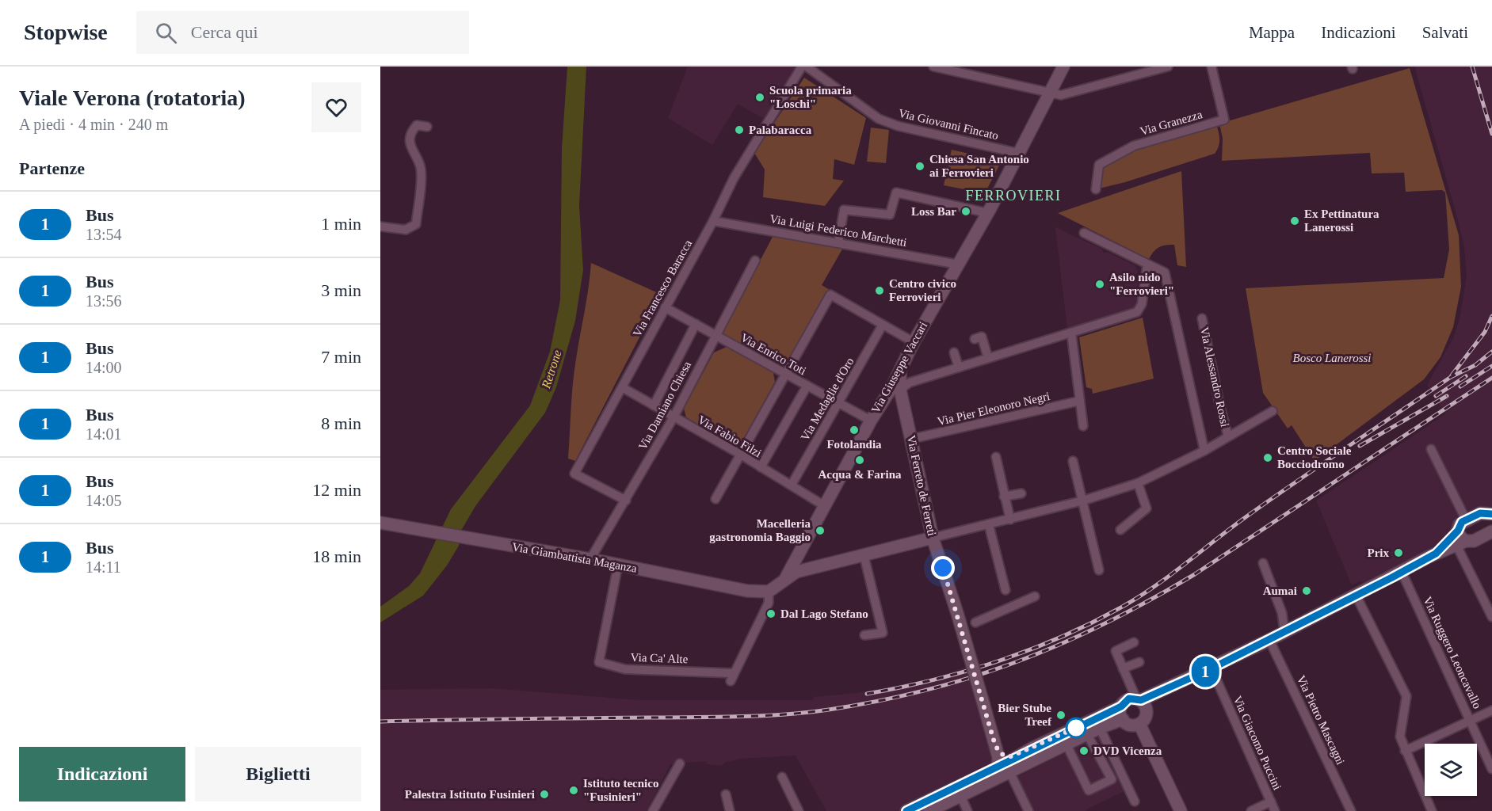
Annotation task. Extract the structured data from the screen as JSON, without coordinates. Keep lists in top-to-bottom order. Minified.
{"streets":{"main road":["Via Giuseppe Vaccari","Via Alessandro Rossi","Via Ferreto de Ferreti","Via Giambattista Maganza"],"street":["Via Granezza","Via Giovanni Fincato","Via Luigi Federico Marchetti","Via Francesco Baracca","Via Enrico Toti","Via Medaglie d'Oro","Via Damiano Chiesa","Via Pier Eleonoro Negri","Via Fabio Filzi","Via Ruggero Leoncavallo","Via Ca' Alte","Via Pietro Mascagni","Via Giacomo Puccini"]},"crossings":[["Via Giovanni Fincato","Via Giuseppe Vaccari"],["Via Luigi Federico Marchetti","Via Francesco Baracca"],["Via Luigi Federico Marchetti","Via Giuseppe Vaccari"],["Via Francesco Baracca","Via Enrico Toti"],["Via Francesco Baracca","Via Damiano Chiesa"],["Via Francesco Baracca","Via Fabio Filzi"],["Via Enrico Toti","Via Giuseppe Vaccari"],["Via Enrico Toti","Via Medaglie d'Oro"],["Via Enrico Toti","Via Damiano Chiesa"],["Via Giuseppe Vaccari","Via Alessandro Rossi"],["Via Giuseppe Vaccari","Via Fabio Filzi"],["Via Giuseppe Vaccari","Via Ferreto de Ferreti"],["Via Alessandro Rossi","Via Ferreto de Ferreti"],["Via Medaglie d'Oro","Via Fabio Filzi"],["Via Damiano Chiesa","Via Fabio Filzi"],["Via Damiano Chiesa","Via Giambattista Maganza"],["Via Pier Eleonoro Negri","Via Ferreto de Ferreti"],["Via Giambattista Maganza","Via Ca' Alte"]],"districts":["FERROVIERI"],"water":["Retrone"],"parks":["Bosco Lanerossi"],"places":["Scuola primaria \"Loschi\"","Palabaracca","Chiesa San Antonio ai Ferrovieri","Loss Bar","Ex Pettinatura Lanerossi","Asilo nido \"Ferrovieri\"","Centro civico Ferrovieri","Fotolandia","Centro Sociale Bocciodromo","Acqua & Farina","Macelleria gastronomia Baggio","Prix","Aumai","Dal Lago Stefano","Bier Stube Treef","DVD Vicenza","Istituto tecnico \"Fusinieri\"","Palestra Istituto Fusinieri"],"lines":["bus line 1"],"page":{"header":"Stopwise","search":"Cerca qui","nav":["Mappa","Indicazioni","Salvati"],"heading":[["Viale Verona (rotatoria)","A piedi · 4 min · 240 m"],"Partenze"],"on_map":"1","list":[{"mark":"1","name":"Bus","note":"13:54","value":"1 min"},{"mark":"1","name":"Bus","note":"13:56","value":"3 min"},{"mark":"1","name":"Bus","note":"14:00","value":"7 min"},{"mark":"1","name":"Bus","note":"14:01","value":"8 min"},{"mark":"1","name":"Bus","note":"14:05","value":"12 min"},{"mark":"1","name":"Bus","note":"14:11","value":"18 min"}],"buttons":["Indicazioni","Biglietti"]}}
